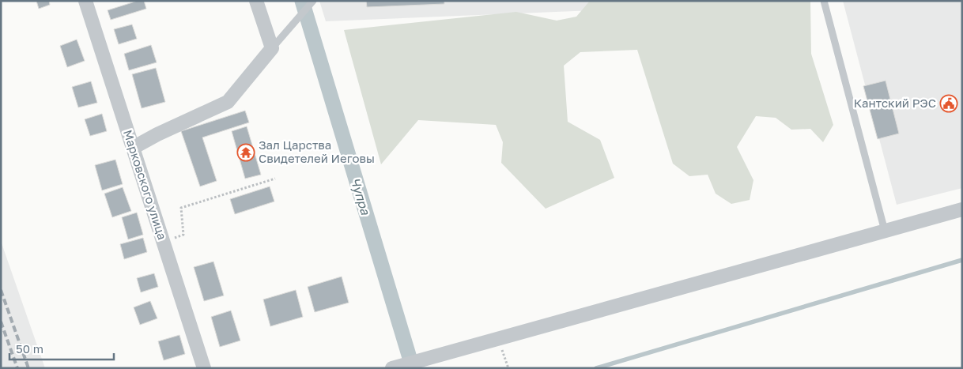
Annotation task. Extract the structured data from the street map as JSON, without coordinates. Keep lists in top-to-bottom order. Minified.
{"streets":{"street":["Марковского улица"]},"water":["Чупра"],"places":{"public building":["Кантский РЭС"],"temple":["Зал Царства Свидетелей Иеговы"]},"scale_bar":"50 m"}
